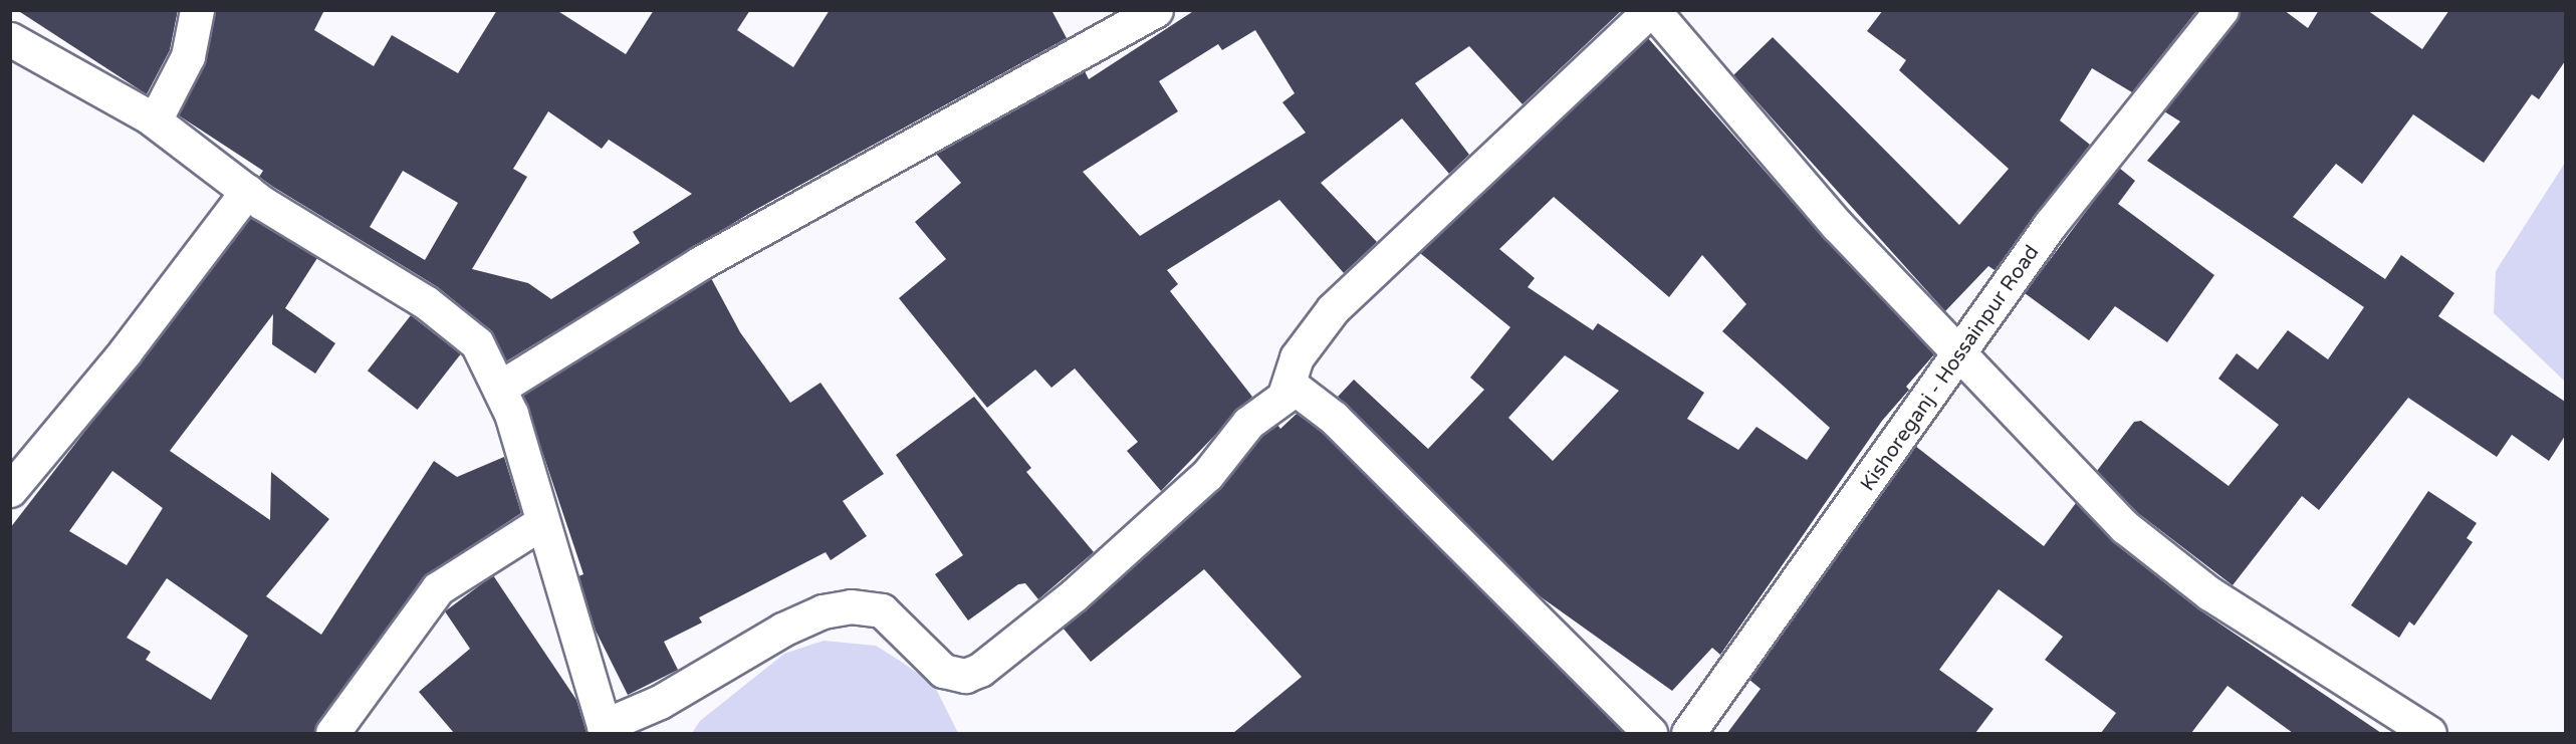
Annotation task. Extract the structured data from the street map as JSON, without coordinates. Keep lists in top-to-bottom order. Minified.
{"streets":{"street":["Kishoreganj - Hossainpur Road"]}}
